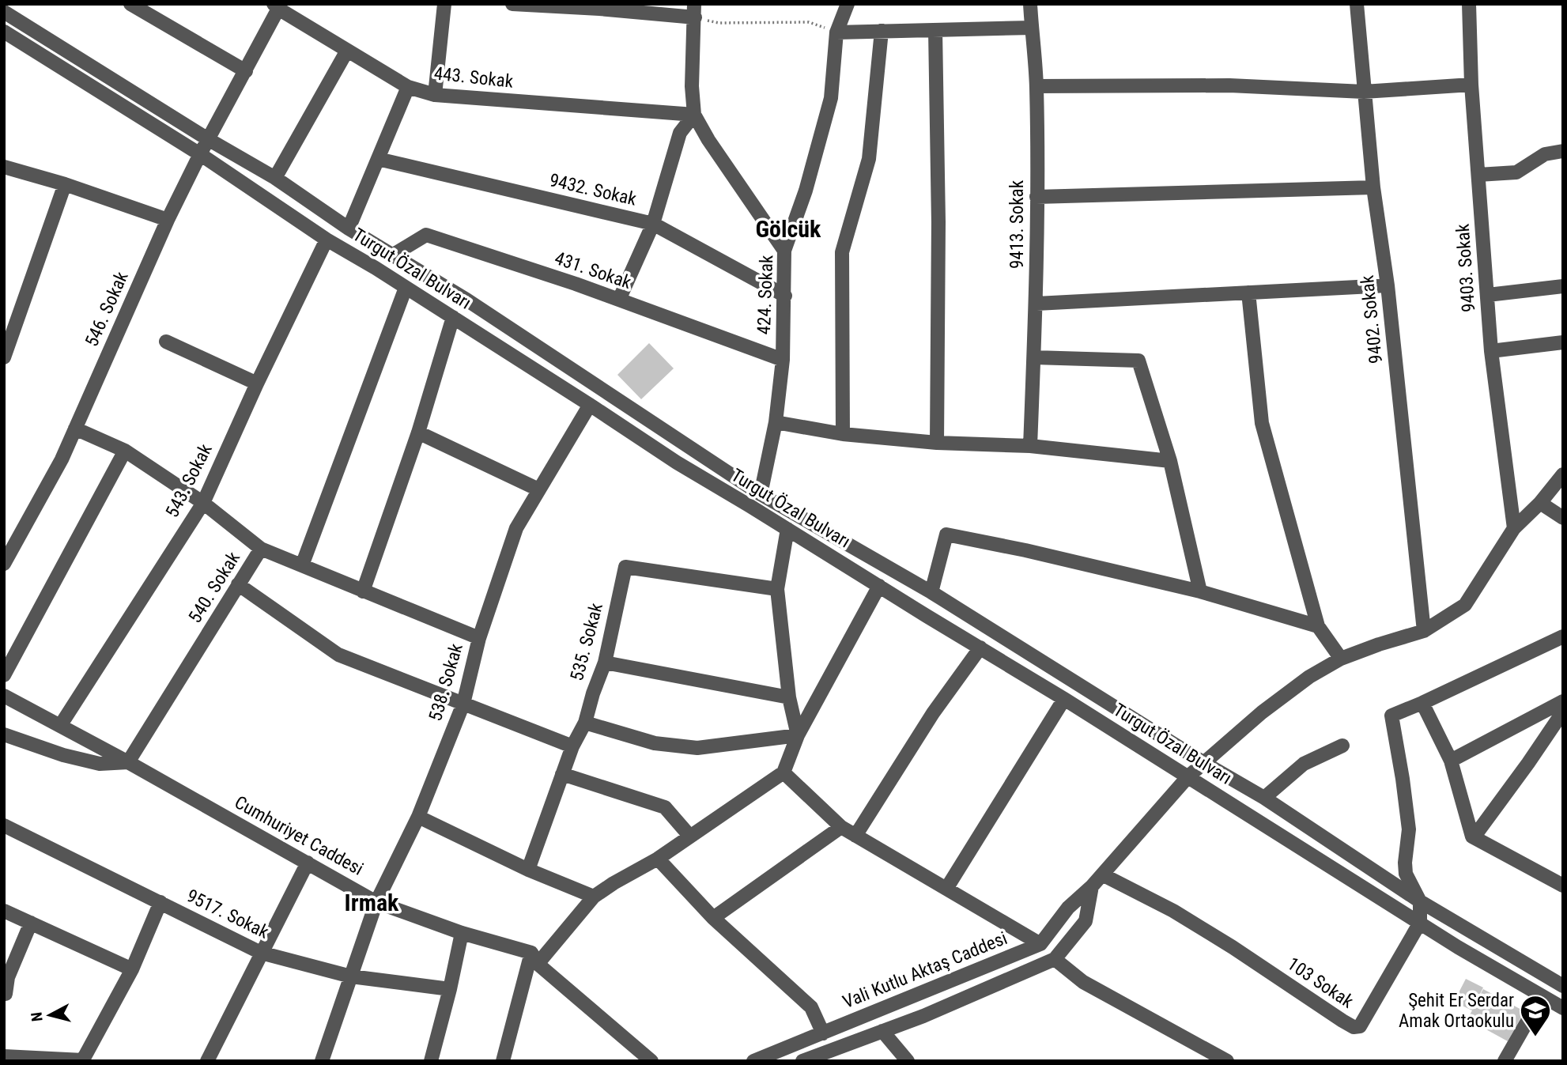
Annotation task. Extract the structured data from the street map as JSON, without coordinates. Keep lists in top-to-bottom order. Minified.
{"streets":{"street":["443. Sokak","9432. Sokak","9413. Sokak","9403. Sokak","Turgut Özal Bulvarı","431. Sokak","424. Sokak","546. Sokak","9402. Sokak","543. Sokak","540. Sokak","535. Sokak","538. Sokak","Cumhuriyet Caddesi","9517. Sokak","Vali Kutlu Aktaş Caddesi","103 Sokak"]},"crossings":[["443. Sokak","546. Sokak"],["9432. Sokak","424. Sokak"],["9403. Sokak","Vali Kutlu Aktaş Caddesi"],["Turgut Özal Bulvarı","431. Sokak"],["Turgut Özal Bulvarı","424. Sokak"],["Turgut Özal Bulvarı","546. Sokak"],["Turgut Özal Bulvarı","543. Sokak"],["Turgut Özal Bulvarı","538. Sokak"],["Turgut Özal Bulvarı","Vali Kutlu Aktaş Caddesi"],["Turgut Özal Bulvarı","103 Sokak"],["431. Sokak","424. Sokak"],["9402. Sokak","Vali Kutlu Aktaş Caddesi"],["543. Sokak","Cumhuriyet Caddesi"],["540. Sokak","538. Sokak"],["540. Sokak","Cumhuriyet Caddesi"],["538. Sokak","Cumhuriyet Caddesi"],["538. Sokak","9517. Sokak"],["Vali Kutlu Aktaş Caddesi","103 Sokak"]],"districts":["Gölcük","Irmak"],"places":{"school or university":["Şehit Er Serdar Amak Ortaokulu"]},"north":"left"}
